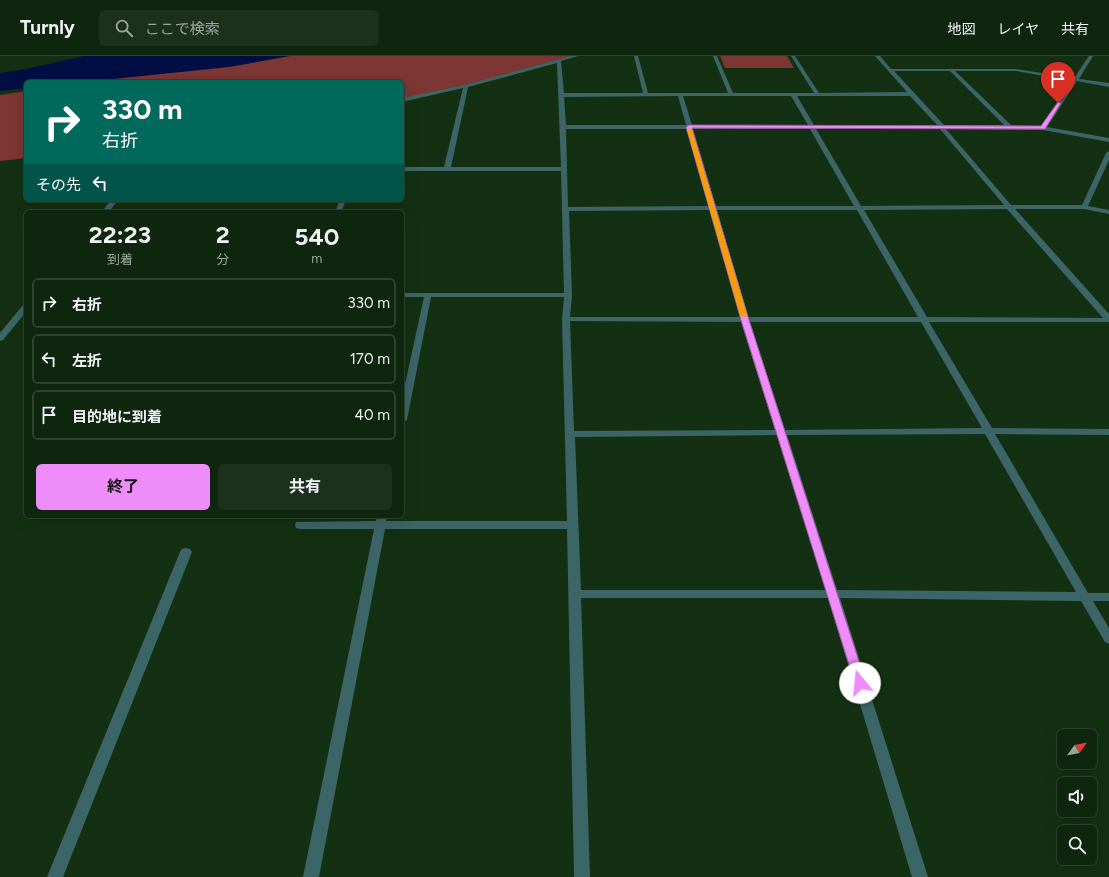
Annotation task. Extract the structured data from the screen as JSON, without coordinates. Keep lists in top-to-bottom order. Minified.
{"north":"top right","page":{"header":"Turnly","search":"ここで検索","nav":["地図","レイヤ","共有"],"turn":["330 m","右折"],"then":"その先","eta":["22:23","到着","2","分","540","m"],"list":[{"name":"右折","value":"330 m"},{"name":"左折","value":"170 m"},{"name":"目的地に到着","value":"40 m"}],"buttons":["終了","共有"]}}
